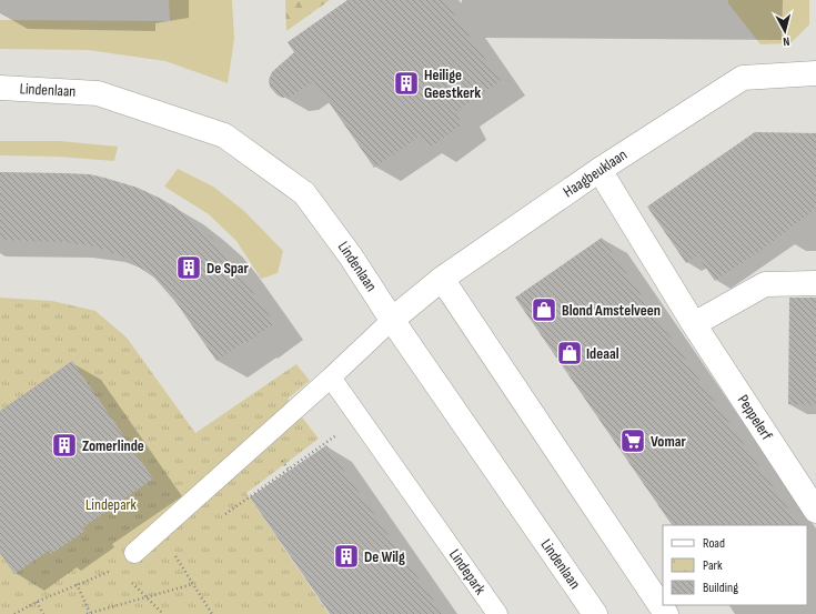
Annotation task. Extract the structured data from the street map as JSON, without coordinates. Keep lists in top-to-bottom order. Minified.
{"streets":{"street":["Lindenlaan","Haagbeuklaan","Peppelerf"],"lane":["Lindepark"]},"crossings":[["Lindenlaan","Haagbeuklaan"],["Haagbeuklaan","Peppelerf"]],"parks":["Lindepark"],"places":{"building":["Heilige Geestkerk","De Spar","Zomerlinde","De Wilg"],"shop":["Blond Amstelveen","Ideaal"],"supermarket":["Vomar"]},"legend":["Road","Park","Building"],"north":"bottom"}
